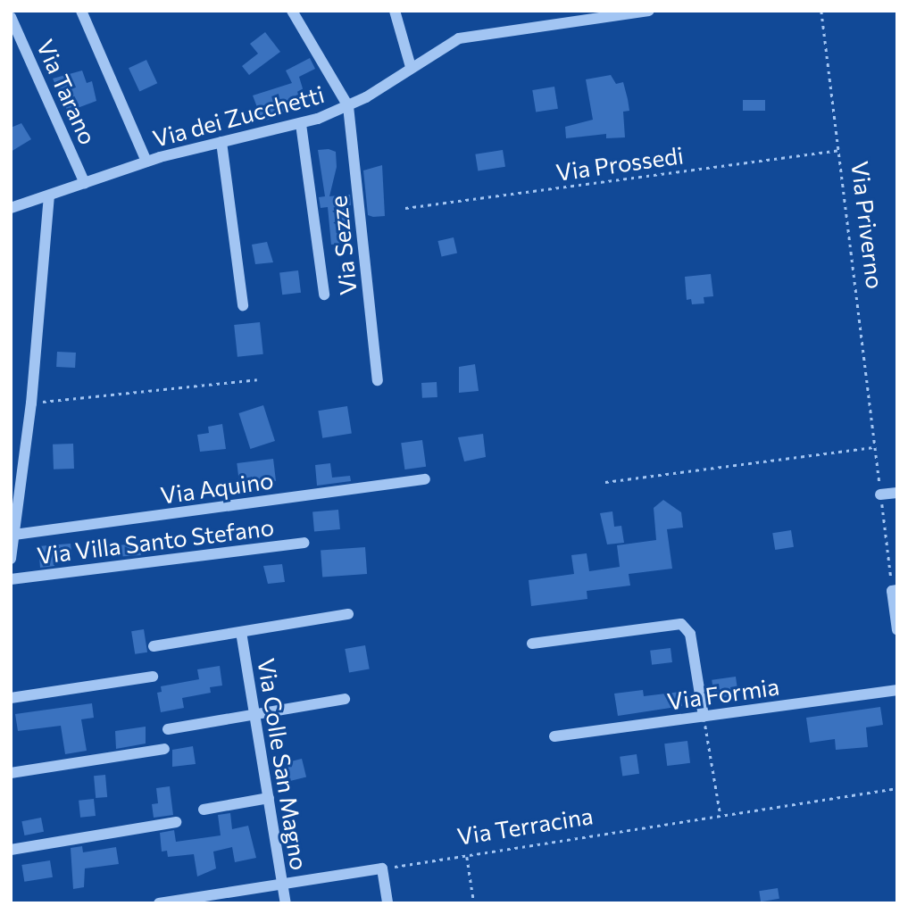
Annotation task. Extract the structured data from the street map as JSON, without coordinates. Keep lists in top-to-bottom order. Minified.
{"streets":{"street":["Via Tarano","Via dei Zucchetti","Via Sezze","Via Aquino","Via Villa Santo Stefano","Via Formia","Via Colle San Magno"],"path":["Via Prossedi","Via Priverno","Via Terracina"]},"crossings":[["Via Tarano","Via dei Zucchetti"],["Via dei Zucchetti","Via Sezze"],["Via Prossedi","Via Priverno"]]}
